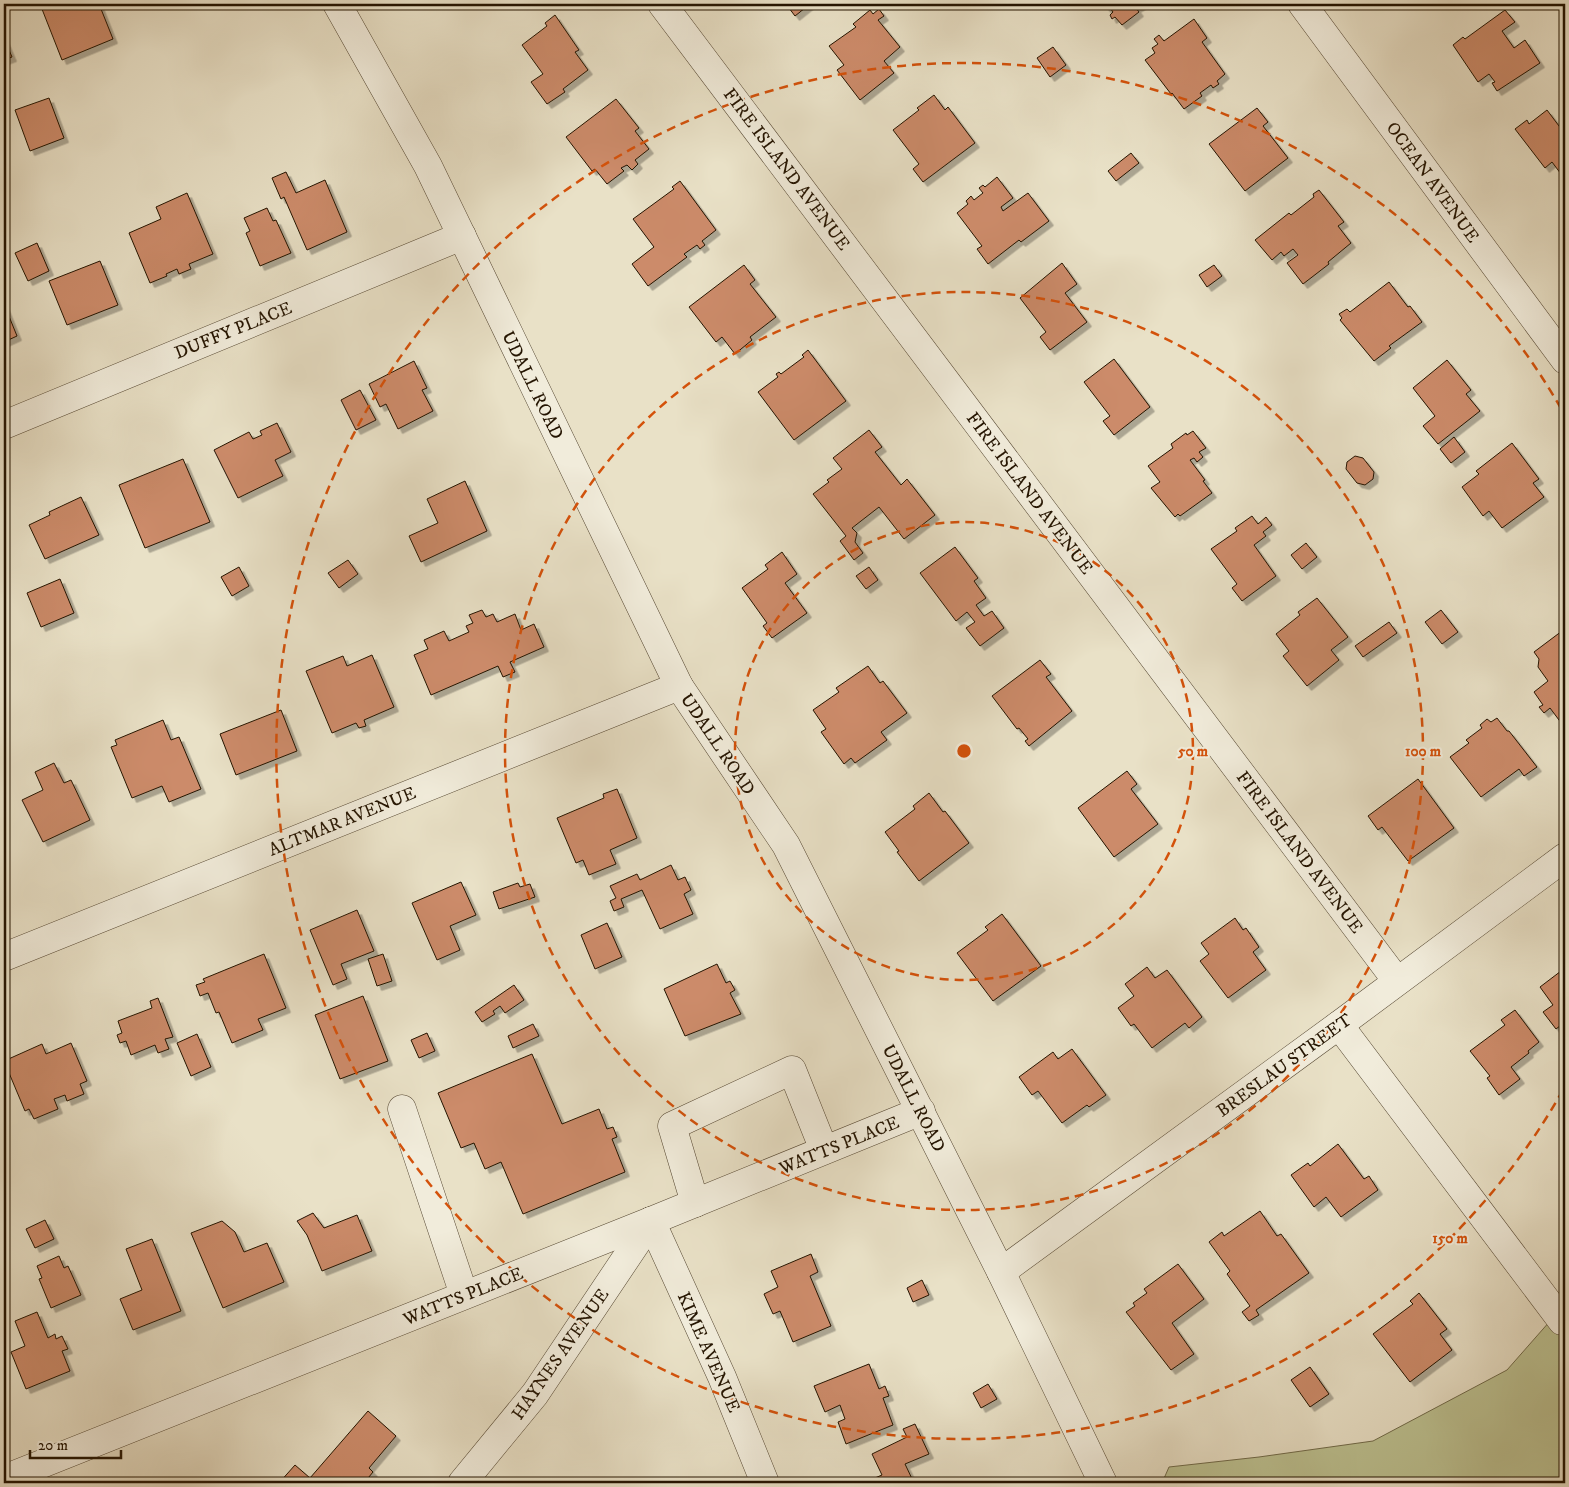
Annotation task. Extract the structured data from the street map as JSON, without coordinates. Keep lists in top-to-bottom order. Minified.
{"streets":{"street":["FIRE ISLAND AVENUE","OCEAN AVENUE","DUFFY PLACE","UDALL ROAD","ALTMAR AVENUE","BRESLAU STREET","WATTS PLACE","KIME AVENUE","HAYNES AVENUE"]},"crossings":[["FIRE ISLAND AVENUE","BRESLAU STREET"],["DUFFY PLACE","UDALL ROAD"],["UDALL ROAD","ALTMAR AVENUE"],["UDALL ROAD","BRESLAU STREET"],["UDALL ROAD","WATTS PLACE"],["WATTS PLACE","KIME AVENUE"],["WATTS PLACE","HAYNES AVENUE"],["KIME AVENUE","HAYNES AVENUE"]],"scale_bar":"20 m","rings":["50 m","100 m","150 m"]}
